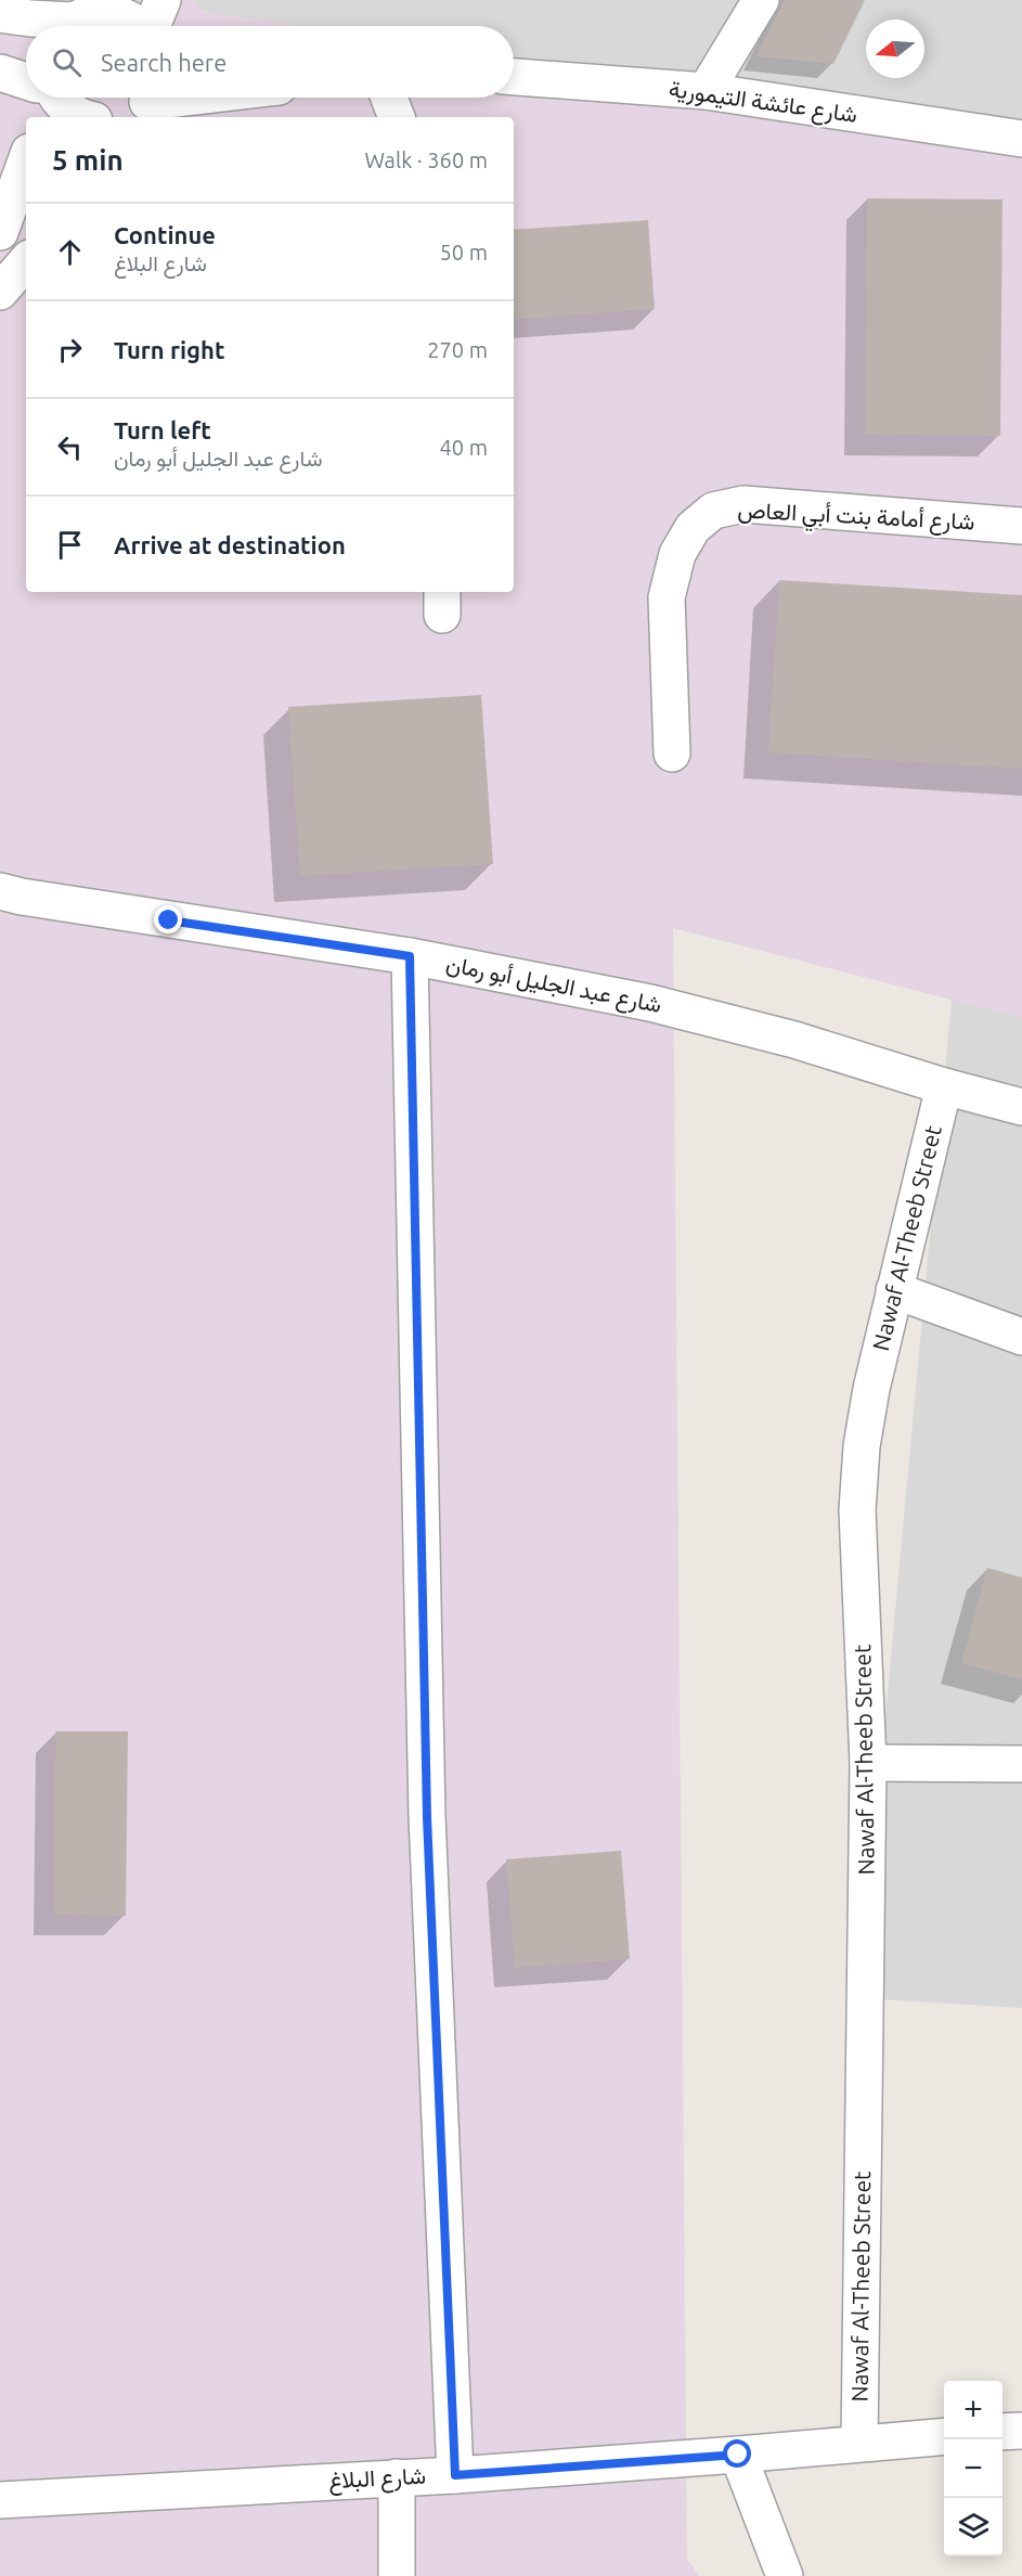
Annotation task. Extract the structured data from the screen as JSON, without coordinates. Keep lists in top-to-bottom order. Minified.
{"streets":{"street":["شارع عائشة التيمورية","شارع أمامة بنت أبي العاص","شارع عبد الجليل أبو رمان","Nawaf Al-Theeb Street","شارع البلاغ"]},"crossings":[["شارع عبد الجليل أبو رمان","Nawaf Al-Theeb Street"],["Nawaf Al-Theeb Street","شارع البلاغ"]],"north":"left","page":{"search":"Search here","heading":["5 min","Walk · 360 m"],"list":[["Continue","شارع البلاغ","50 m"],["Turn right","270 m"],["Turn left","شارع عبد الجليل أبو رمان","40 m"],"Arrive at destination"],"map_buttons":["+","−"]}}
